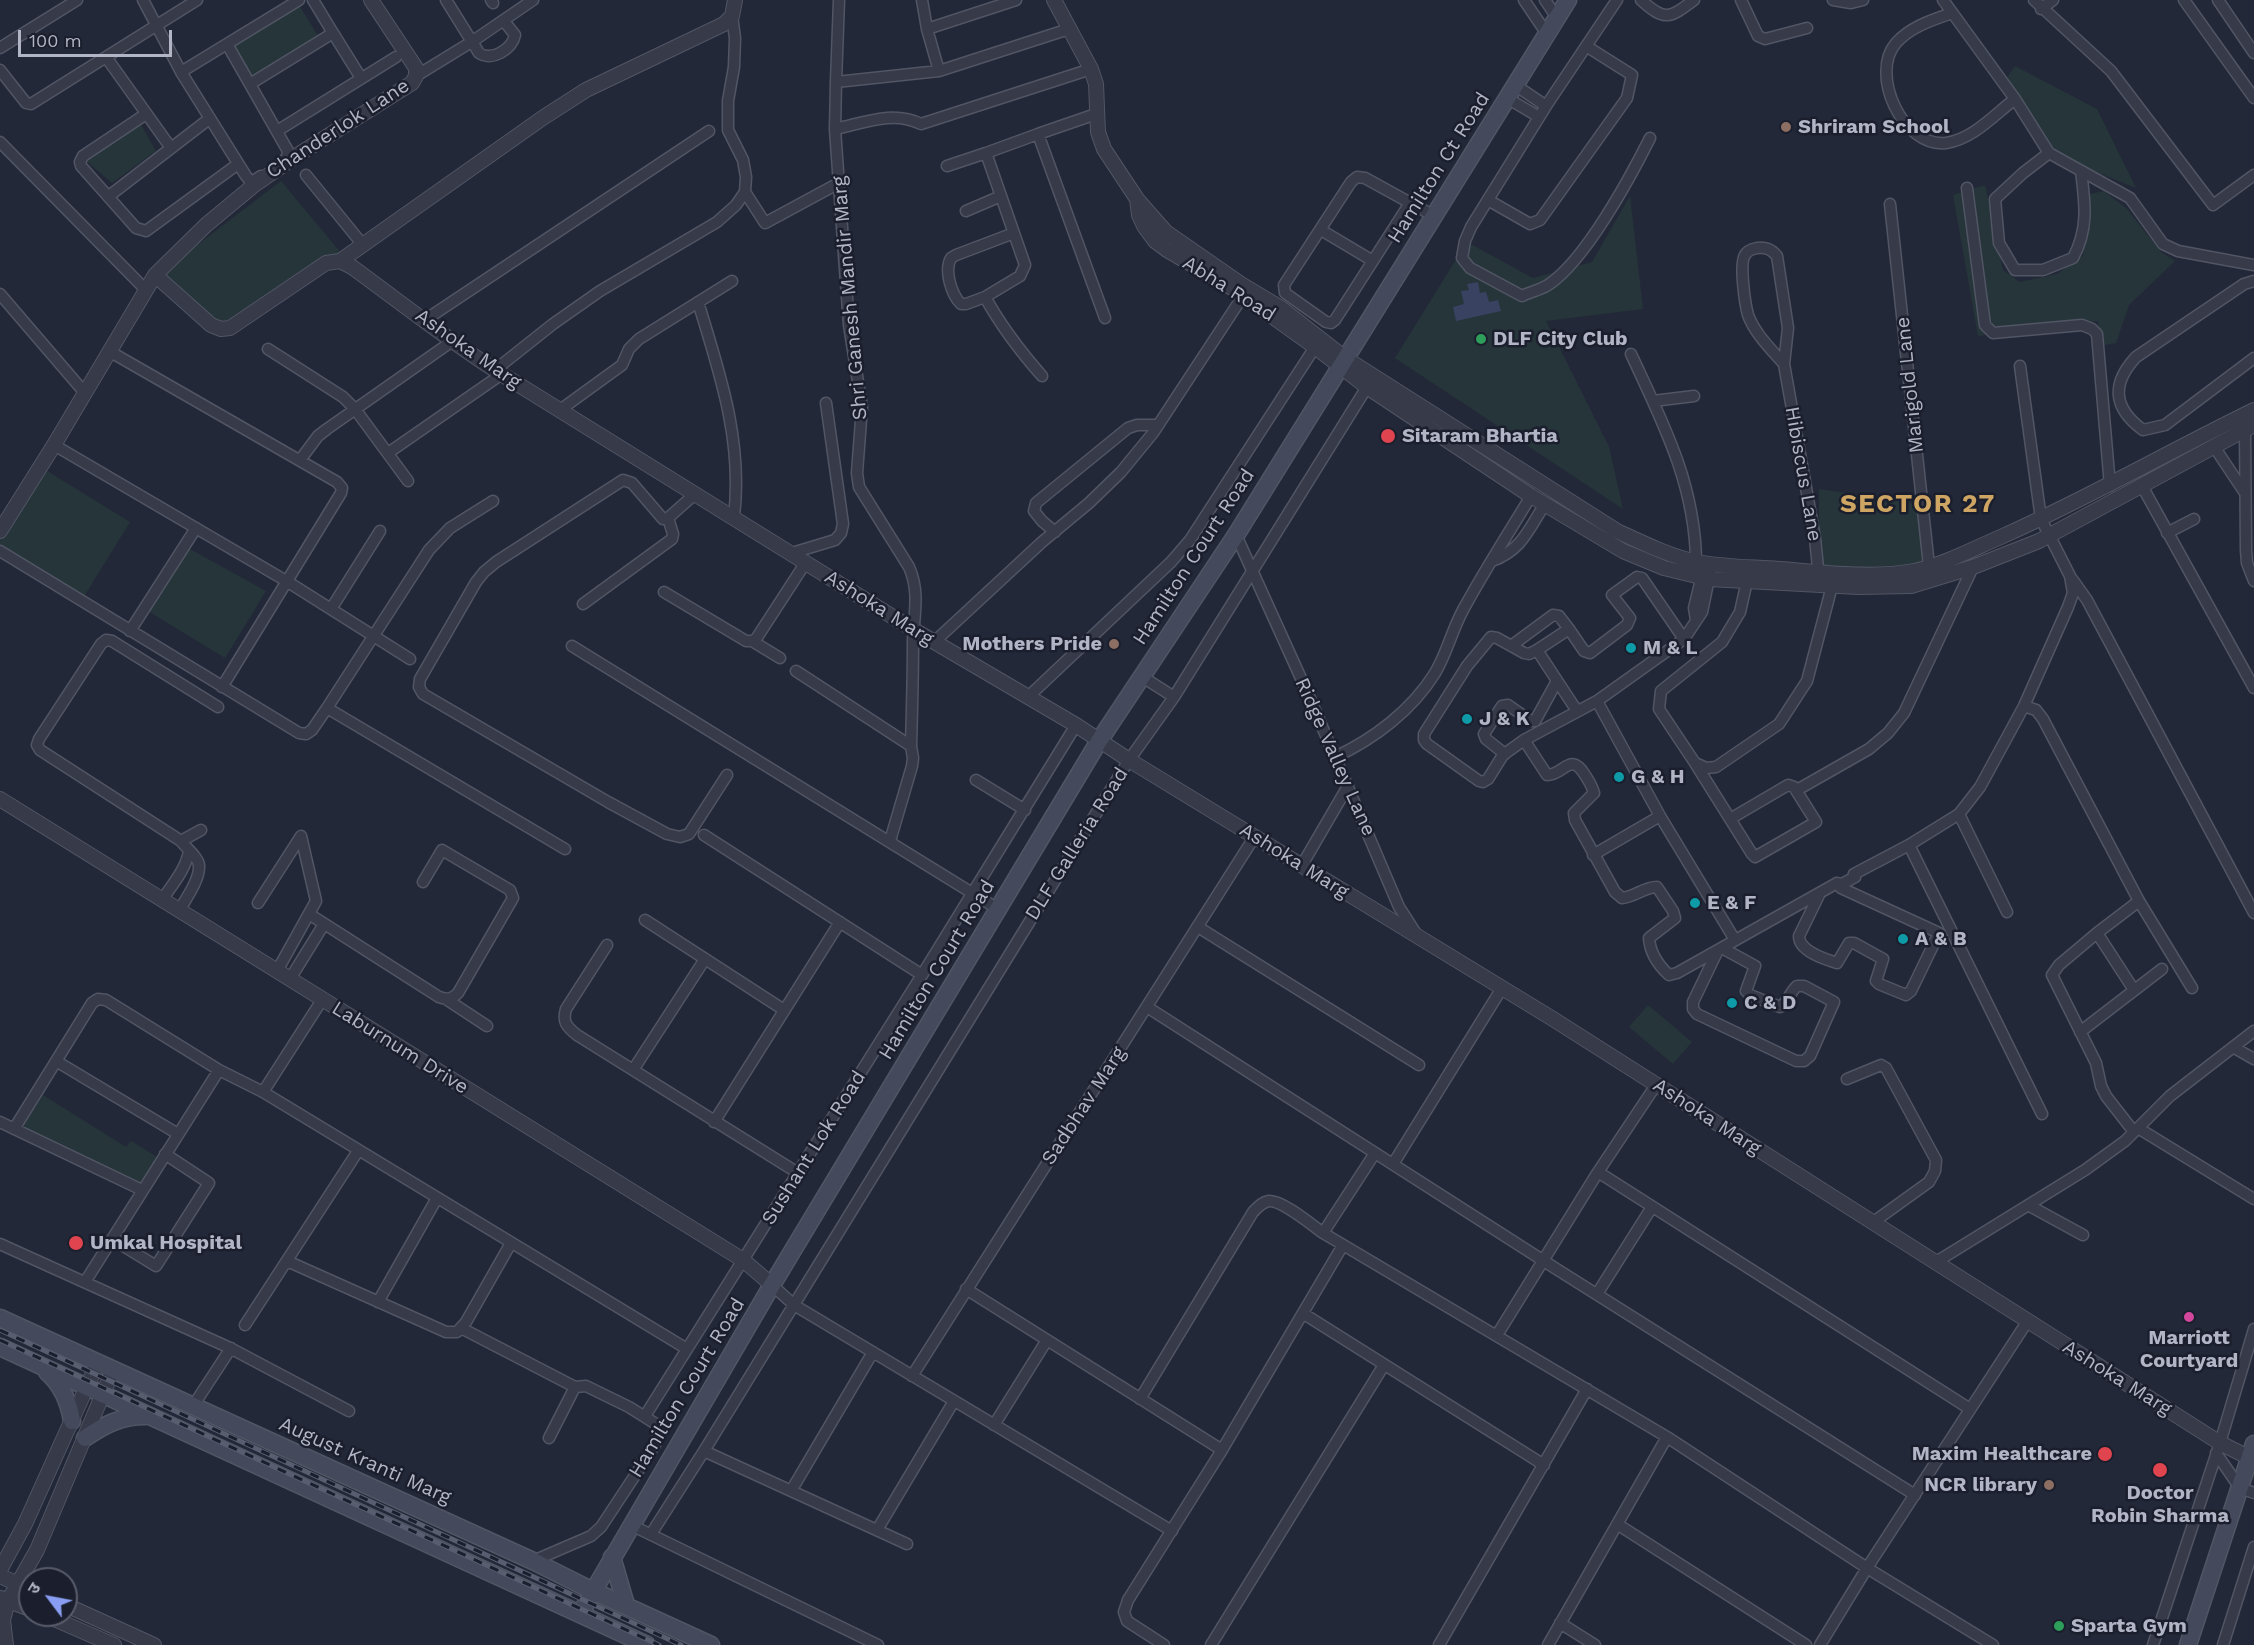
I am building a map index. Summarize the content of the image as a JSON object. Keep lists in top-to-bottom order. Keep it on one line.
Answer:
{"streets":{"main road":["Hamilton Ct Road","Hamilton Court Road","August Kranti Marg"],"street":["Chanderlok Lane","Abha Road","Shri Ganesh Mandir Marg","Ashoka Marg","Marigold Lane","Hibiscus Lane","Ridge Valley Lane","DLF Galleria Road","Laburnum Drive","Sadbhav Marg","Sushant Lok Road"]},"crossings":[["Hamilton Ct Road","Abha Road"],["Hamilton Ct Road","Hamilton Court Road"],["Abha Road","Hamilton Court Road"],["Shri Ganesh Mandir Marg","Ashoka Marg"],["Ashoka Marg","Hamilton Court Road"],["Ashoka Marg","Ridge Valley Lane"],["Ashoka Marg","DLF Galleria Road"],["Ashoka Marg","Sadbhav Marg"],["Ashoka Marg","Sushant Lok Road"],["Hamilton Court Road","Ridge Valley Lane"],["Hamilton Court Road","Laburnum Drive"],["Hamilton Court Road","August Kranti Marg"],["Ridge Valley Lane","DLF Galleria Road"],["DLF Galleria Road","Laburnum Drive"],["Laburnum Drive","Sadbhav Marg"],["Laburnum Drive","Sushant Lok Road"]],"districts":["SECTOR 27"],"places":["Shriram School","DLF City Club","Sitaram Bhartia","Mothers Pride","M & L","J & K","G & H","E & F","A & B","C & D","Umkal Hospital","Marriott Courtyard","Maxim Healthcare","Doctor Robin Sharma","NCR library","Sparta Gym"],"scale_bar":"100 m","north":"top left"}
